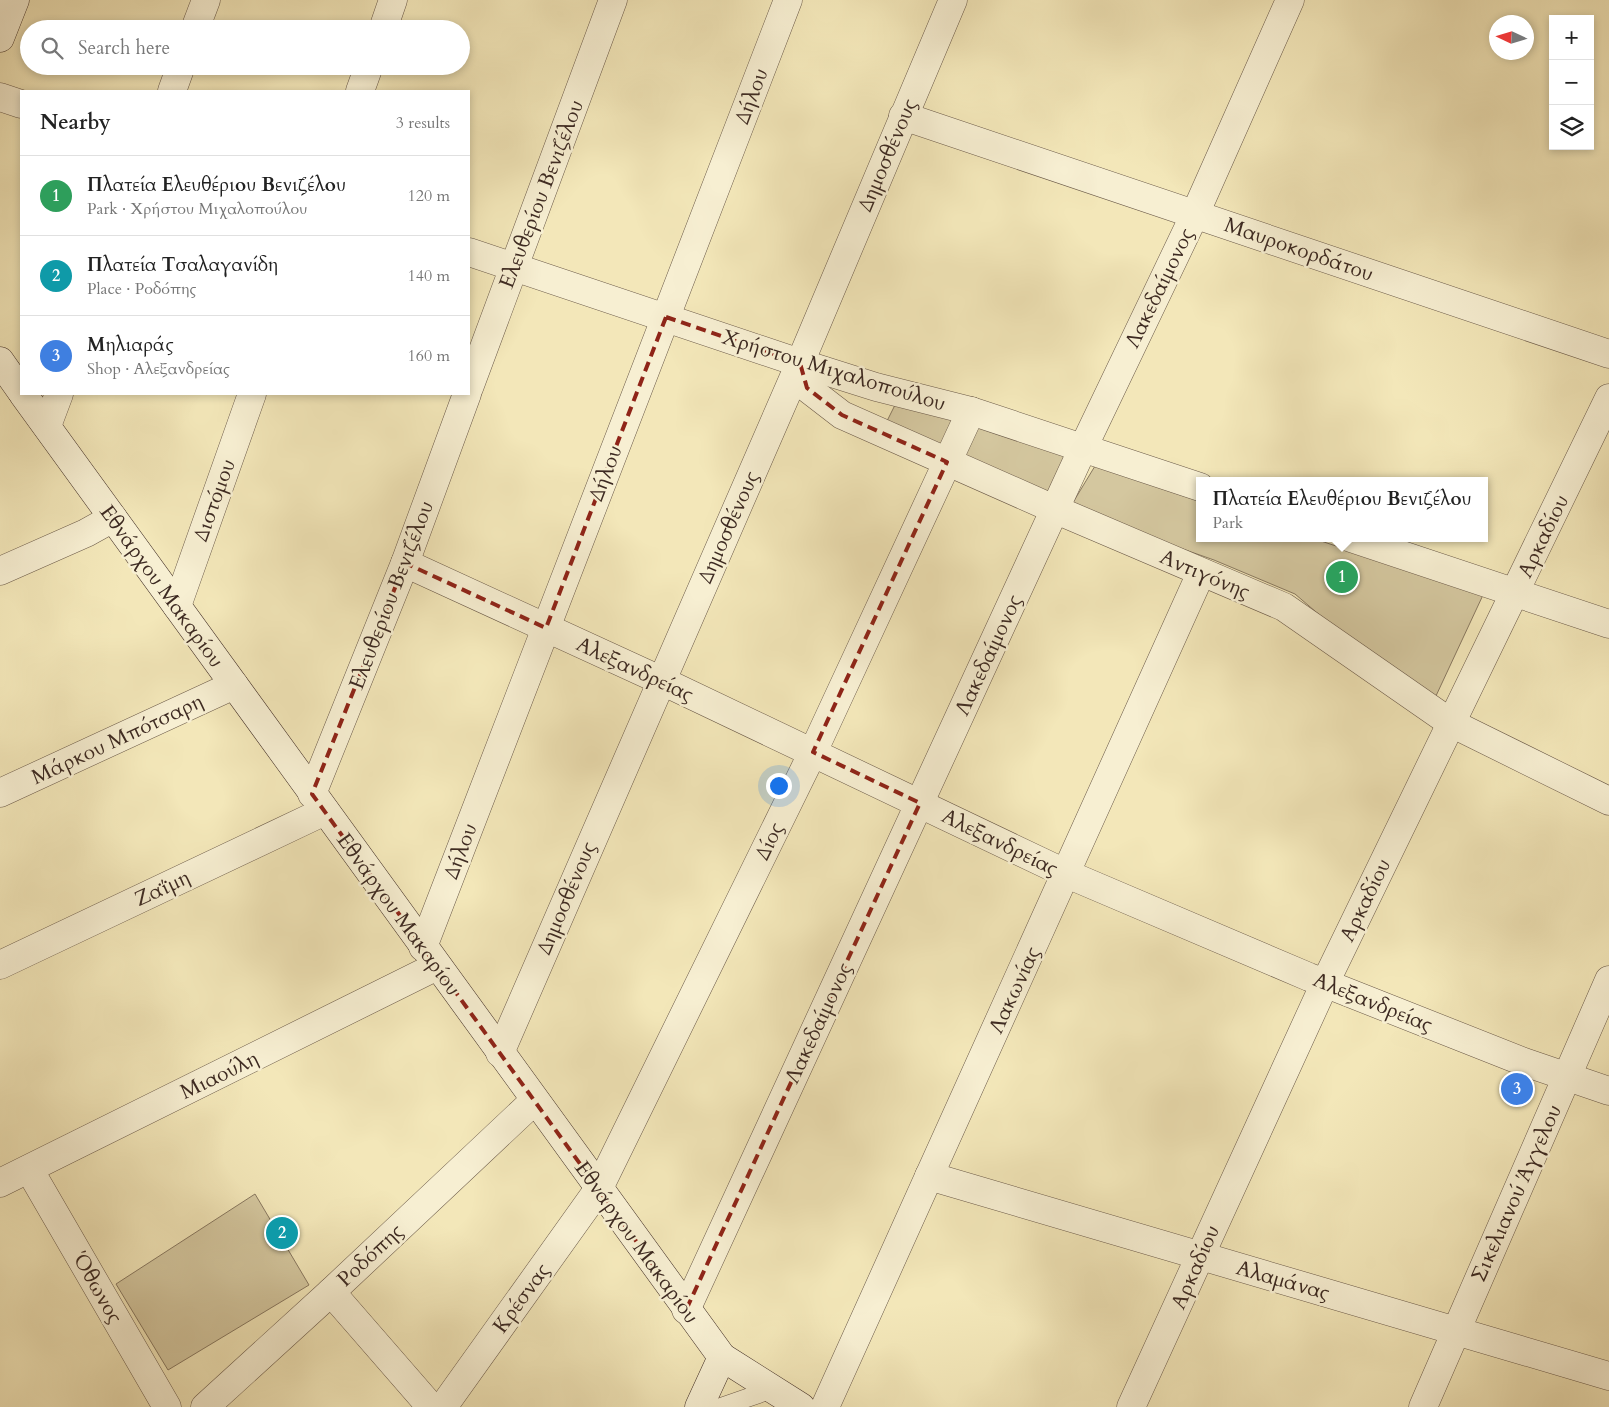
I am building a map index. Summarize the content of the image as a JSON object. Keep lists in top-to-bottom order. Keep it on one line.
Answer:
{"streets":{"street":["Δήλου","Δημοσθένους","Ελευθερίου Βενιζέλου","Μαυροκορδάτου","Λακεδαίμονος","Χρήστου Μιχαλοπούλου","Διστόμου","Αρκαδίου","Αντιγόνης","Εθνάρχου Μακαρίου","Αλεξανδρείας","Μάρκου Μπότσαρη","Δίος","Ζαΐμη","Λακωνίας","Μιαούλη","Σικελιανού Άγγελου","Ροδόπης","Αλαμάνας","Όθωνος","Κρέσνας"]},"crossings":[["Δήλου","Χρήστου Μιχαλοπούλου"],["Δήλου","Εθνάρχου Μακαρίου"],["Δήλου","Αλεξανδρείας"],["Δήλου","Μιαούλη"],["Δημοσθένους","Μαυροκορδάτου"],["Δημοσθένους","Χρήστου Μιχαλοπούλου"],["Δημοσθένους","Αντιγόνης"],["Δημοσθένους","Εθνάρχου Μακαρίου"],["Δημοσθένους","Αλεξανδρείας"],["Ελευθερίου Βενιζέλου","Χρήστου Μιχαλοπούλου"],["Ελευθερίου Βενιζέλου","Εθνάρχου Μακαρίου"],["Ελευθερίου Βενιζέλου","Αλεξανδρείας"],["Ελευθερίου Βενιζέλου","Ζαΐμη"],["Μαυροκορδάτου","Λακεδαίμονος"],["Λακεδαίμονος","Χρήστου Μιχαλοπούλου"],["Λακεδαίμονος","Αντιγόνης"],["Λακεδαίμονος","Εθνάρχου Μακαρίου"],["Λακεδαίμονος","Αλεξανδρείας"],["Χρήστου Μιχαλοπούλου","Αντιγόνης"],["Χρήστου Μιχαλοπούλου","Δίος"],["Διστόμου","Εθνάρχου Μακαρίου"],["Αρκαδίου","Αντιγόνης"],["Αρκαδίου","Αλεξανδρείας"],["Αρκαδίου","Αλαμάνας"],["Αντιγόνης","Δίος"],["Αντιγόνης","Λακωνίας"],["Εθνάρχου Μακαρίου","Μάρκου Μπότσαρη"],["Εθνάρχου Μακαρίου","Δίος"],["Εθνάρχου Μακαρίου","Ζαΐμη"],["Εθνάρχου Μακαρίου","Μιαούλη"],["Εθνάρχου Μακαρίου","Ροδόπης"],["Εθνάρχου Μακαρίου","Κρέσνας"],["Αλεξανδρείας","Δίος"],["Αλεξανδρείας","Λακωνίας"],["Αλεξανδρείας","Σικελιανού Άγγελου"],["Δίος","Κρέσνας"],["Λακωνίας","Αλαμάνας"],["Μιαούλη","Όθωνος"],["Σικελιανού Άγγελου","Αλαμάνας"]],"north":"left","page":{"map_buttons":["+","−"],"search":"Search here","heading":["Nearby","3 results"],"list":[{"mark":"1","name":"Πλατεία Ελευθέριου Βενιζέλου","note":"Park · Χρήστου Μιχαλοπούλου","value":"120 m"},{"mark":"2","name":"Πλατεία Τσαλαγανίδη","note":"Place · Ροδόπης","value":"140 m"},{"mark":"3","name":"Μηλιαράς","note":"Shop · Αλεξανδρείας","value":"160 m"}],"popup":["Πλατεία Ελευθέριου Βενιζέλου","Park"],"pins":["1","3","2"]}}
